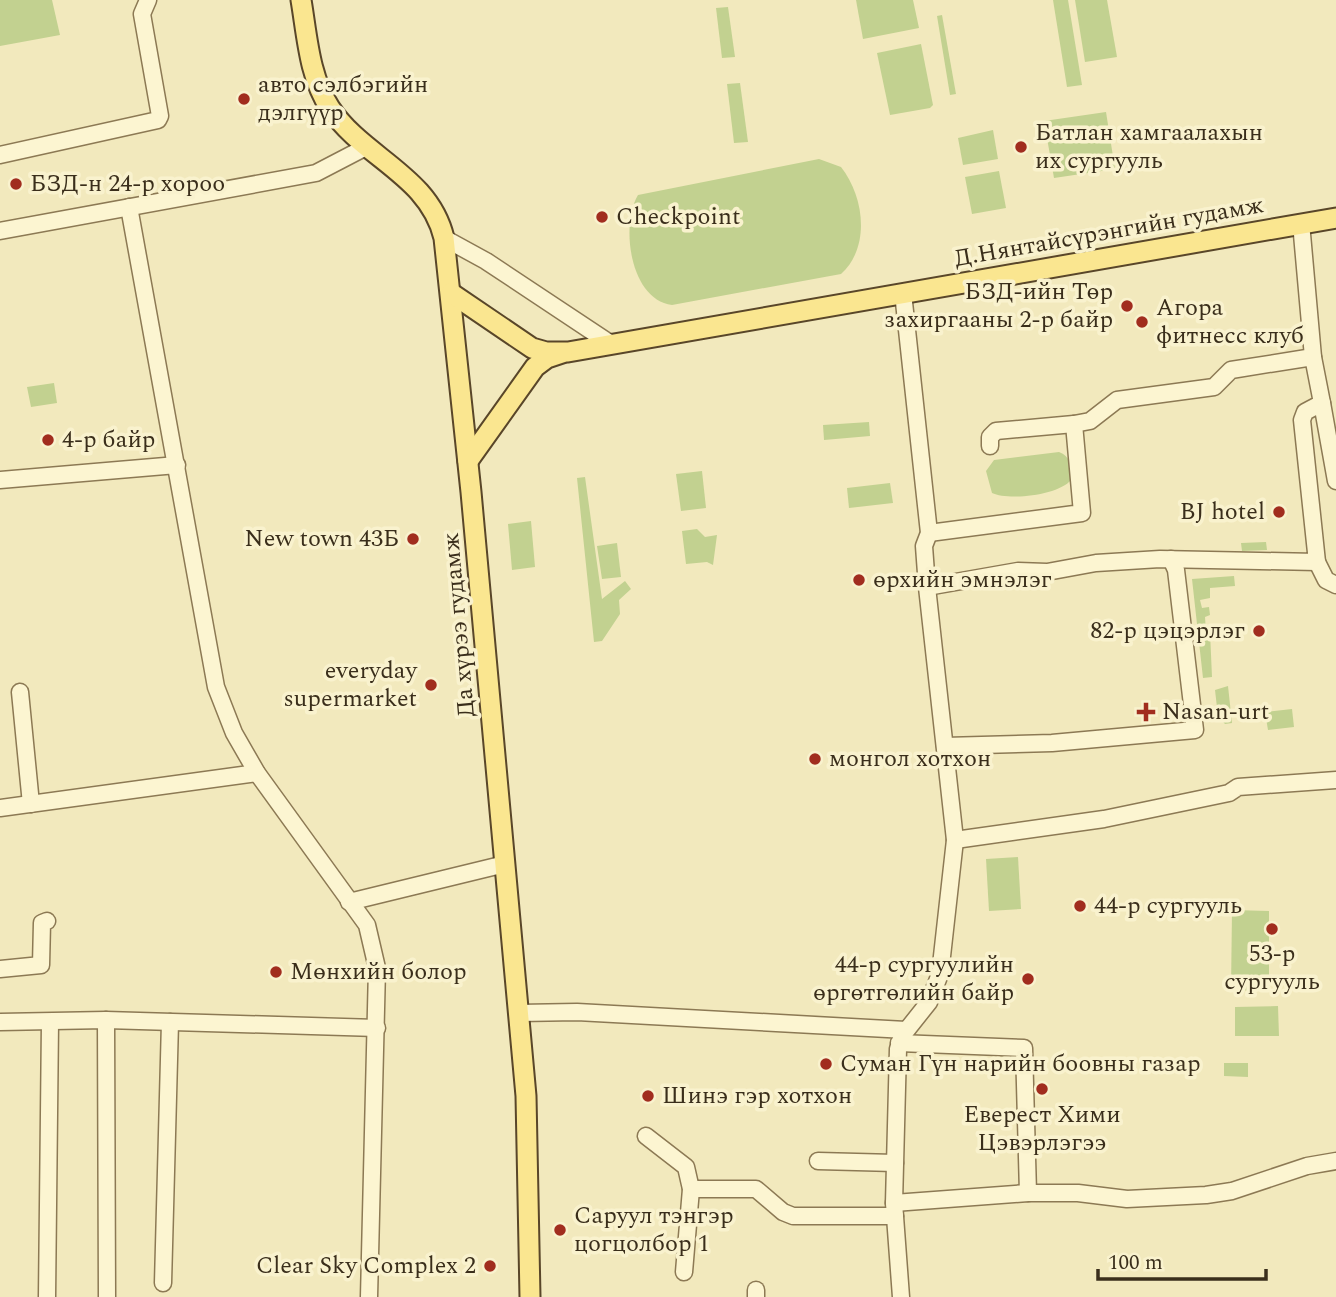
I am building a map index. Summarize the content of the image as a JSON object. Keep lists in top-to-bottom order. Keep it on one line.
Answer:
{"streets":{"main road":["Д.Нянтайсүрэнгийн гудамж","Да хүрээ гудамж"]},"crossings":[["Д.Нянтайсүрэнгийн гудамж","Да хүрээ гудамж"]],"places":{"other":["авто сэлбэгийн дэлгүүр","Батлан хамгаалахын их сургууль","БЗД-н 24-р хороо","Checkpoint","БЗД-ийн Төр захиргааны 2-р байр","Агора фитнесс клуб","4-р байр","BJ hotel","New town 43Б","өрхийн эмнэлэг","82-р цэцэрлэг","everyday supermarket","монгол хотхон","44-р сургууль","53-р сургууль","Мөнхийн болор","44-р сургуулийн өргөтгөлийн байр","Суман Гүн нарийн боовны газар","Еверест Хими Цэвэрлэгээ","Шинэ гэр хотхон","Саруул тэнгэр цогцолбор 1","Clear Sky Complex 2"],"health":["Nasan-urt"]},"scale_bar":"100 m"}
